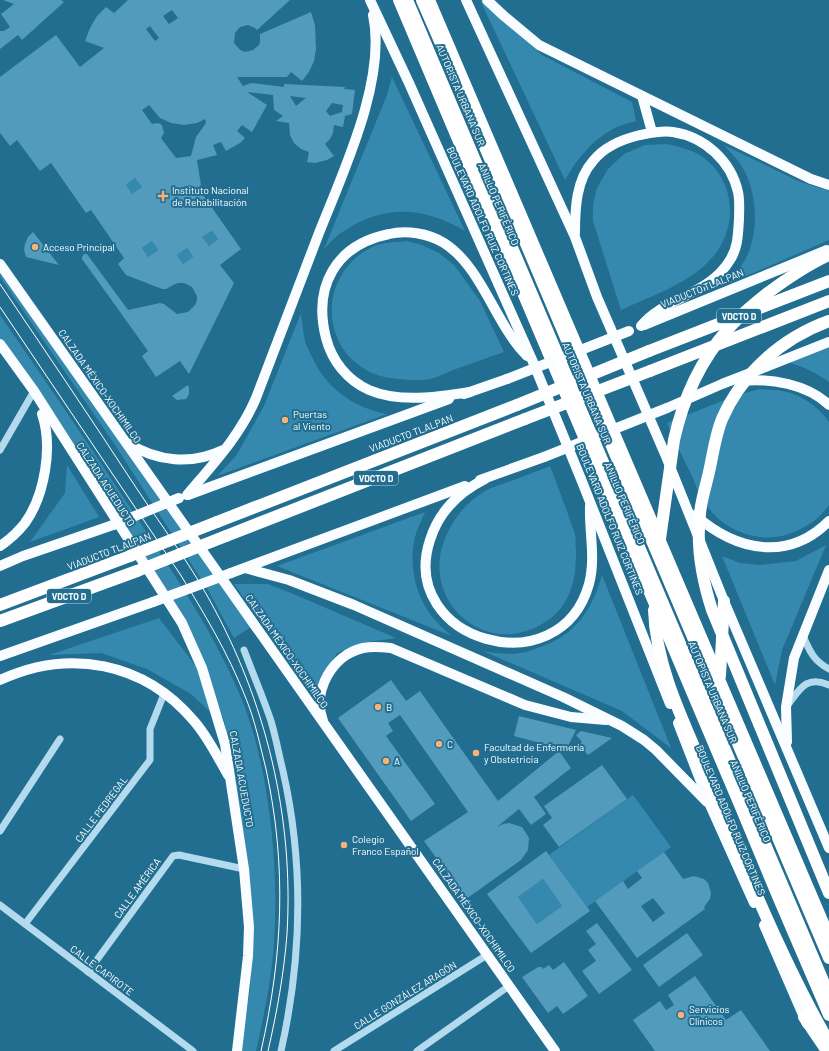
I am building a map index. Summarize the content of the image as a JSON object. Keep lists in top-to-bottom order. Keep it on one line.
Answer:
{"streets":{"highway":["AUTOPISTA URBANA SUR","ANILLO PERIFÉRICO","VIADUCTO TLALPAN","VDCTO D"],"main road":["BOULEVARD ADOLFO RUIZ CORTINES","CALZADA MÉXICO-XOCHIMILCO","CALZADA ACUEDUCTO"],"street":["CALLE PEDREGAL","CALLE AMÉRICA","CALLE CAPIROTE","CALLE GONZÁLEZ ARAGÓN"]},"crossings":[["CALZADA MÉXICO-XOCHIMILCO","CALLE GONZÁLEZ ARAGÓN"],["CALZADA ACUEDUCTO","CALLE AMÉRICA"],["CALLE PEDREGAL","CALLE CAPIROTE"],["CALLE AMÉRICA","CALLE CAPIROTE"]],"places":{"health":["Instituto Nacional de Rehabilitación"],"other":["Acceso Principal","Puertas al Viento","B","C","Facultad de Enfermería y Obstetricia","A","Colegio Franco Español","Servicios Clínicos"]}}
